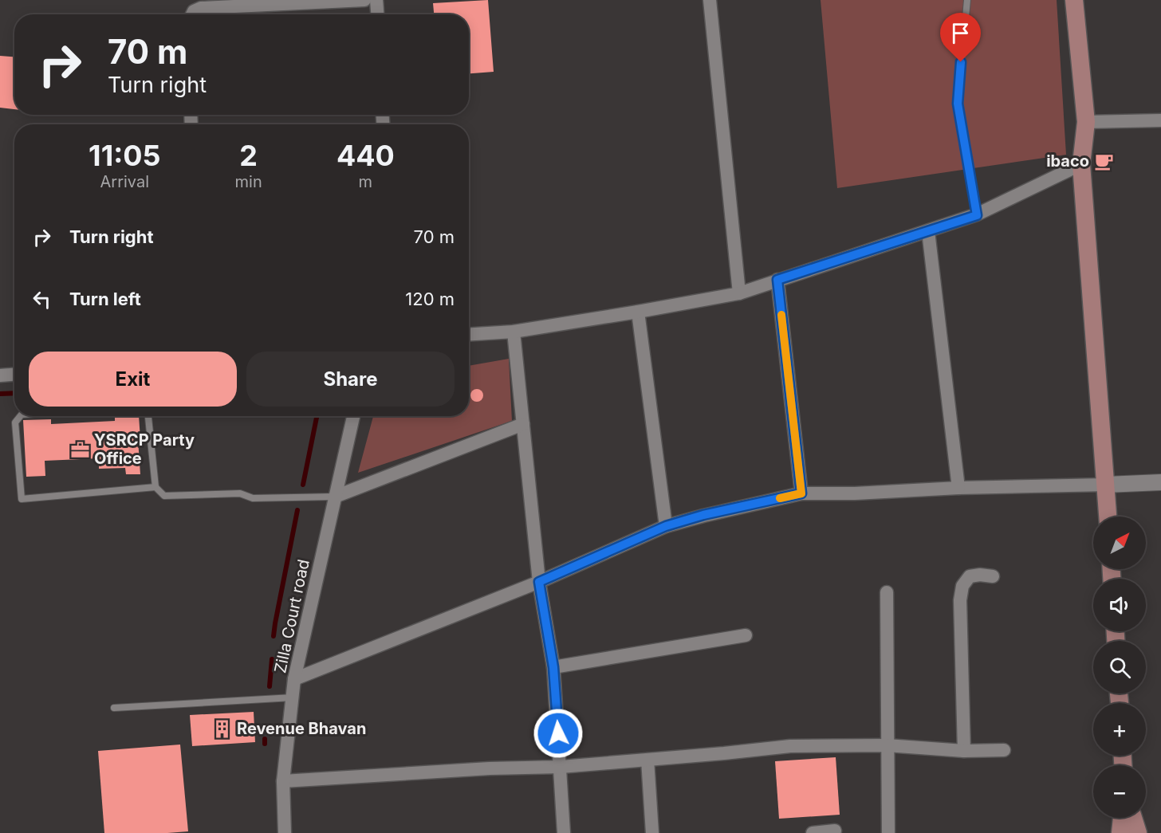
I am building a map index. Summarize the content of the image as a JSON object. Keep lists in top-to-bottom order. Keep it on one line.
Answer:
{"streets":{"street":["Zilla Court road"]},"places":{"cafe":["ibaco"],"office":["YSRCP Party Office"],"building":["Revenue Bhavan"]},"north":"top right","page":{"turn":["70 m","Turn right"],"eta":["11:05","Arrival","2","min","440","m"],"list":[{"name":"Turn right","value":"70 m"},{"name":"Turn left","value":"120 m"}],"buttons":["Exit","Share"],"map_buttons":["+","−"]}}
